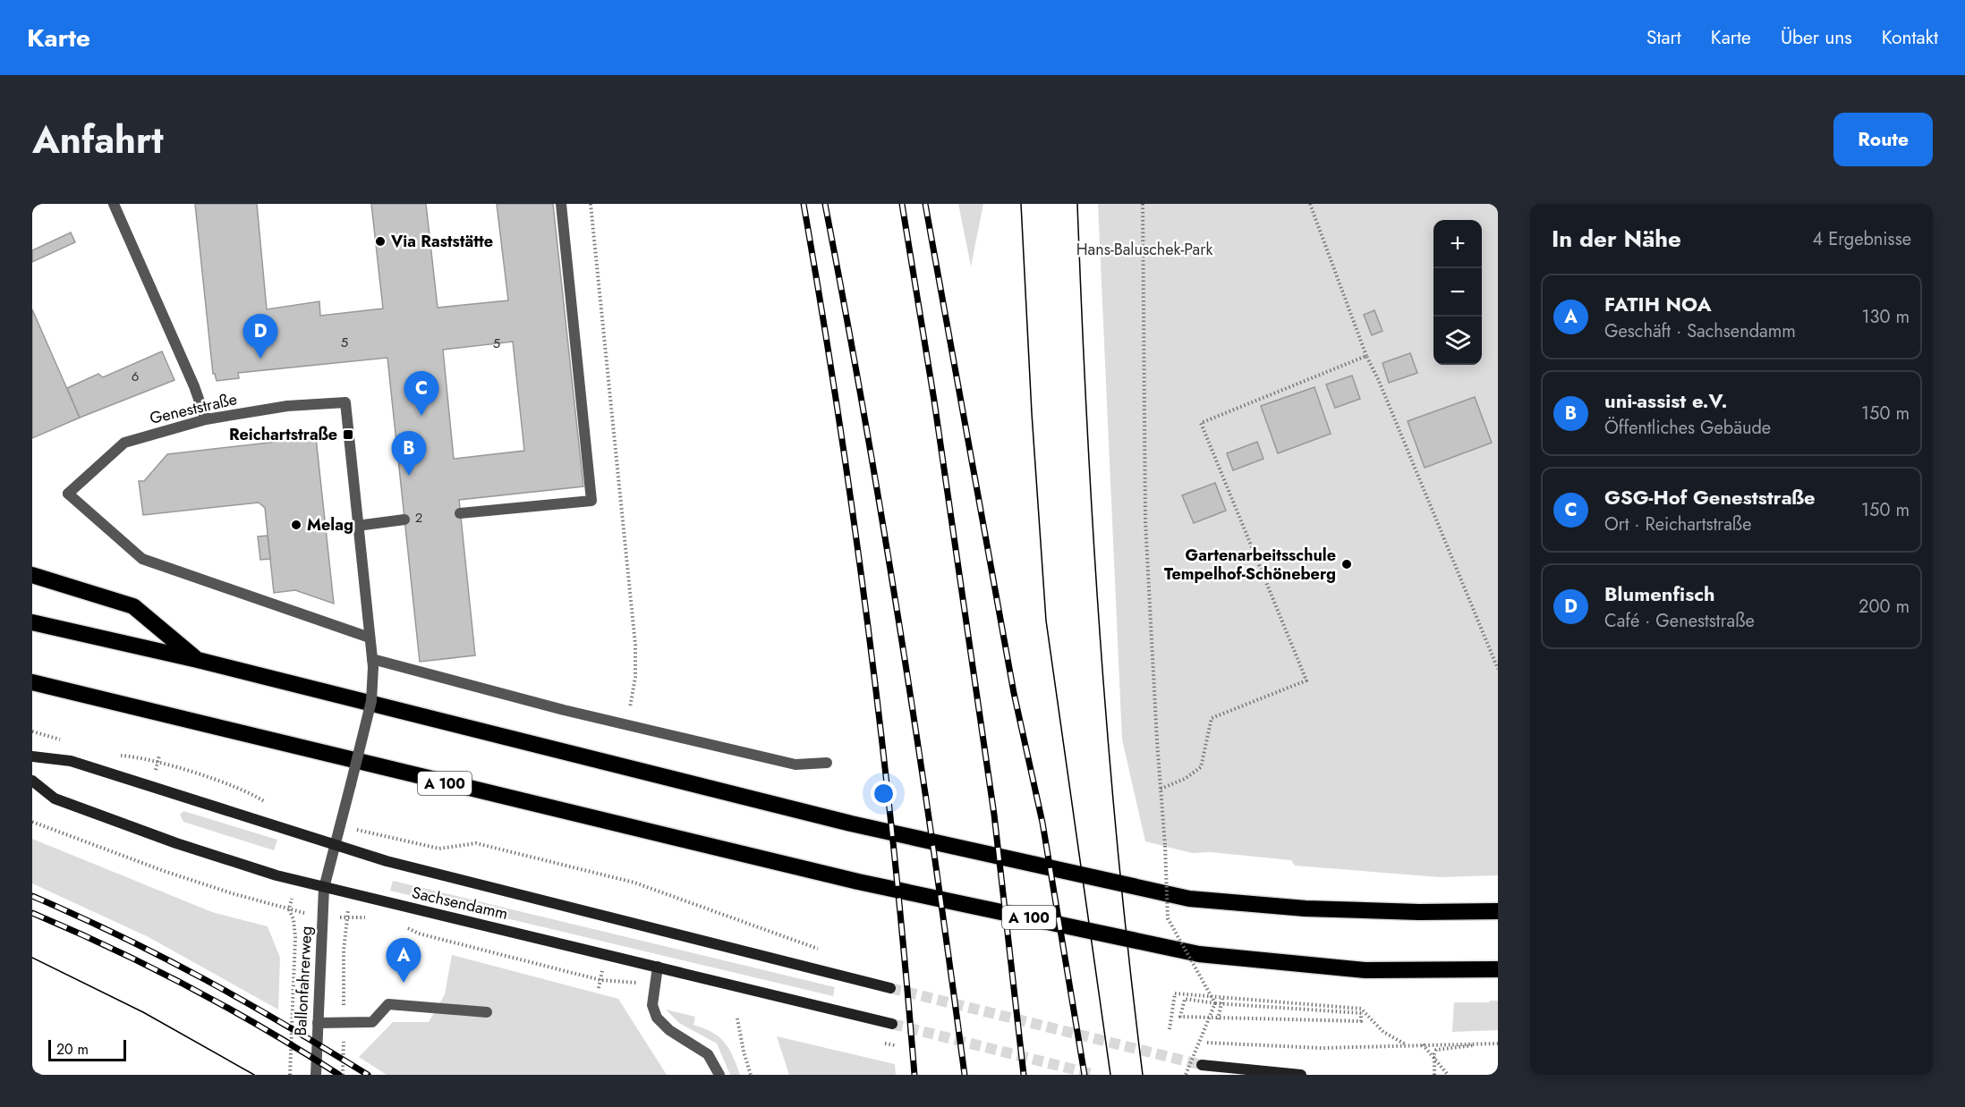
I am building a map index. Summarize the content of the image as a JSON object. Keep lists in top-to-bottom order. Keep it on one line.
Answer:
{"streets":{"highway":["A 100"],"main road":["Sachsendamm"],"street":["Geneststraße","Ballonfahrerweg"]},"crossings":[["Sachsendamm","Ballonfahrerweg"]],"parks":["Hans-Baluschek-Park"],"places":{"other":["Via Raststätte","Melag","Gartenarbeitsschule Tempelhof-Schöneberg"],"transit":["Reichartstraße"]},"house_numbers":["5","5","6","2"],"scale_bar":"20 m","page":{"header":"Karte","nav":["Start","Karte","Über uns","Kontakt"],"title":"Anfahrt","buttons":"Route","heading":["In der Nähe","4 Ergebnisse"],"map_buttons":["+","−"],"list":[{"mark":"A","name":"FATIH NOA","note":"Geschäft · Sachsendamm","value":"130 m"},{"mark":"B","name":"uni-assist e.V.","note":"Öffentliches Gebäude","value":"150 m"},{"mark":"C","name":"GSG-Hof Geneststraße","note":"Ort · Reichartstraße","value":"150 m"},{"mark":"D","name":"Blumenfisch","note":"Café · Geneststraße","value":"200 m"}],"pins":["D","C","B","A"],"scale":"20 m"}}
